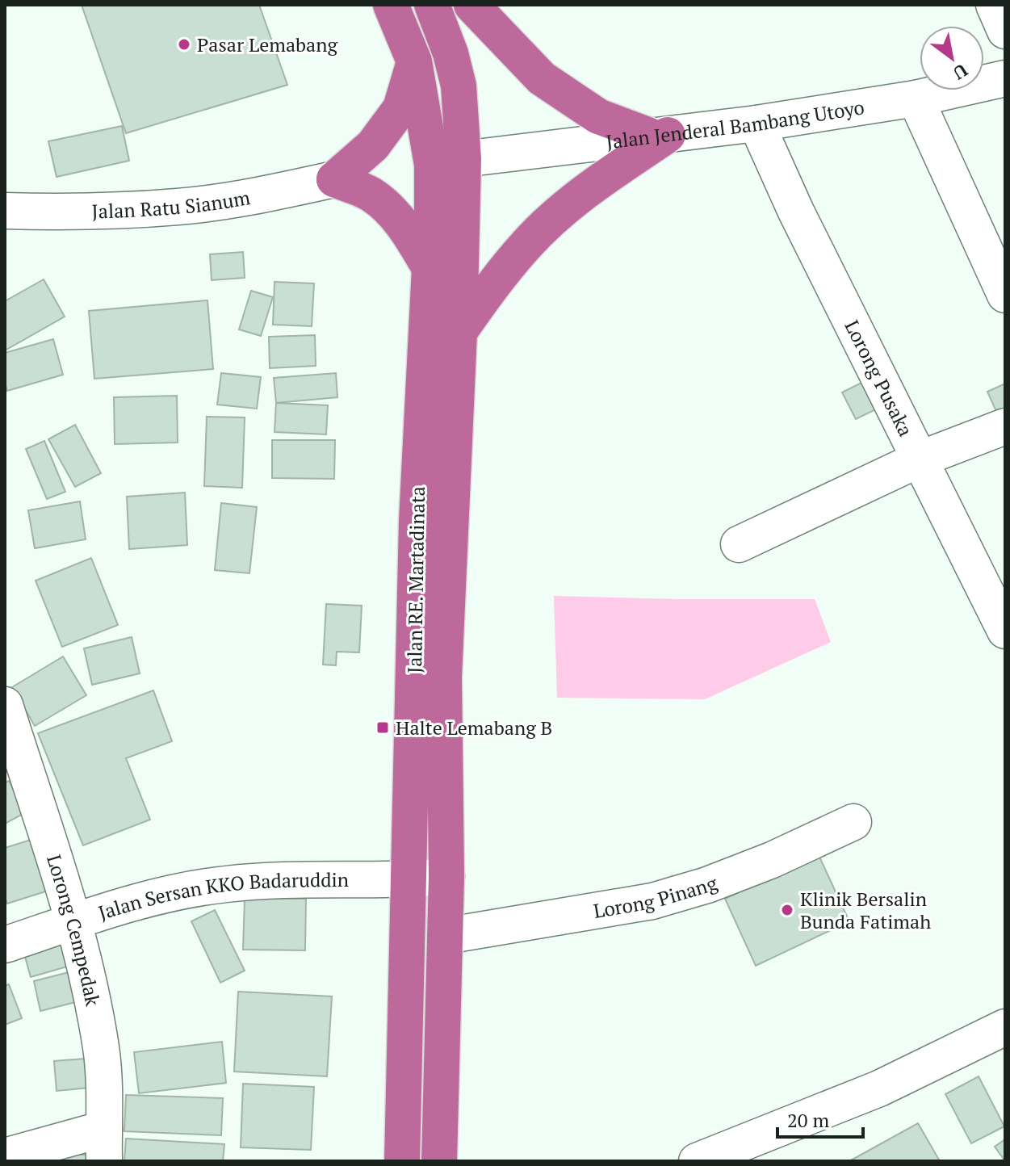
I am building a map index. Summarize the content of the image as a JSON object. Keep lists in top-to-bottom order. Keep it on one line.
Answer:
{"streets":{"highway":["Jalan RE. Martadinata"],"street":["Jalan Jenderal Bambang Utoyo","Jalan Ratu Sianum","Lorong Pusaka","Lorong Pinang","Jalan Sersan KKO Badaruddin","Lorong Cempedak"]},"crossings":[["Jalan Jenderal Bambang Utoyo","Lorong Pusaka"],["Jalan Jenderal Bambang Utoyo","Jalan RE. Martadinata"],["Jalan RE. Martadinata","Jalan Sersan KKO Badaruddin"],["Jalan Sersan KKO Badaruddin","Lorong Cempedak"]],"places":{"other":["Pasar Lemabang","Klinik Bersalin Bunda Fatimah"],"transit":["Halte Lemabang B"]},"scale_bar":"20 m","north":"bottom right"}
